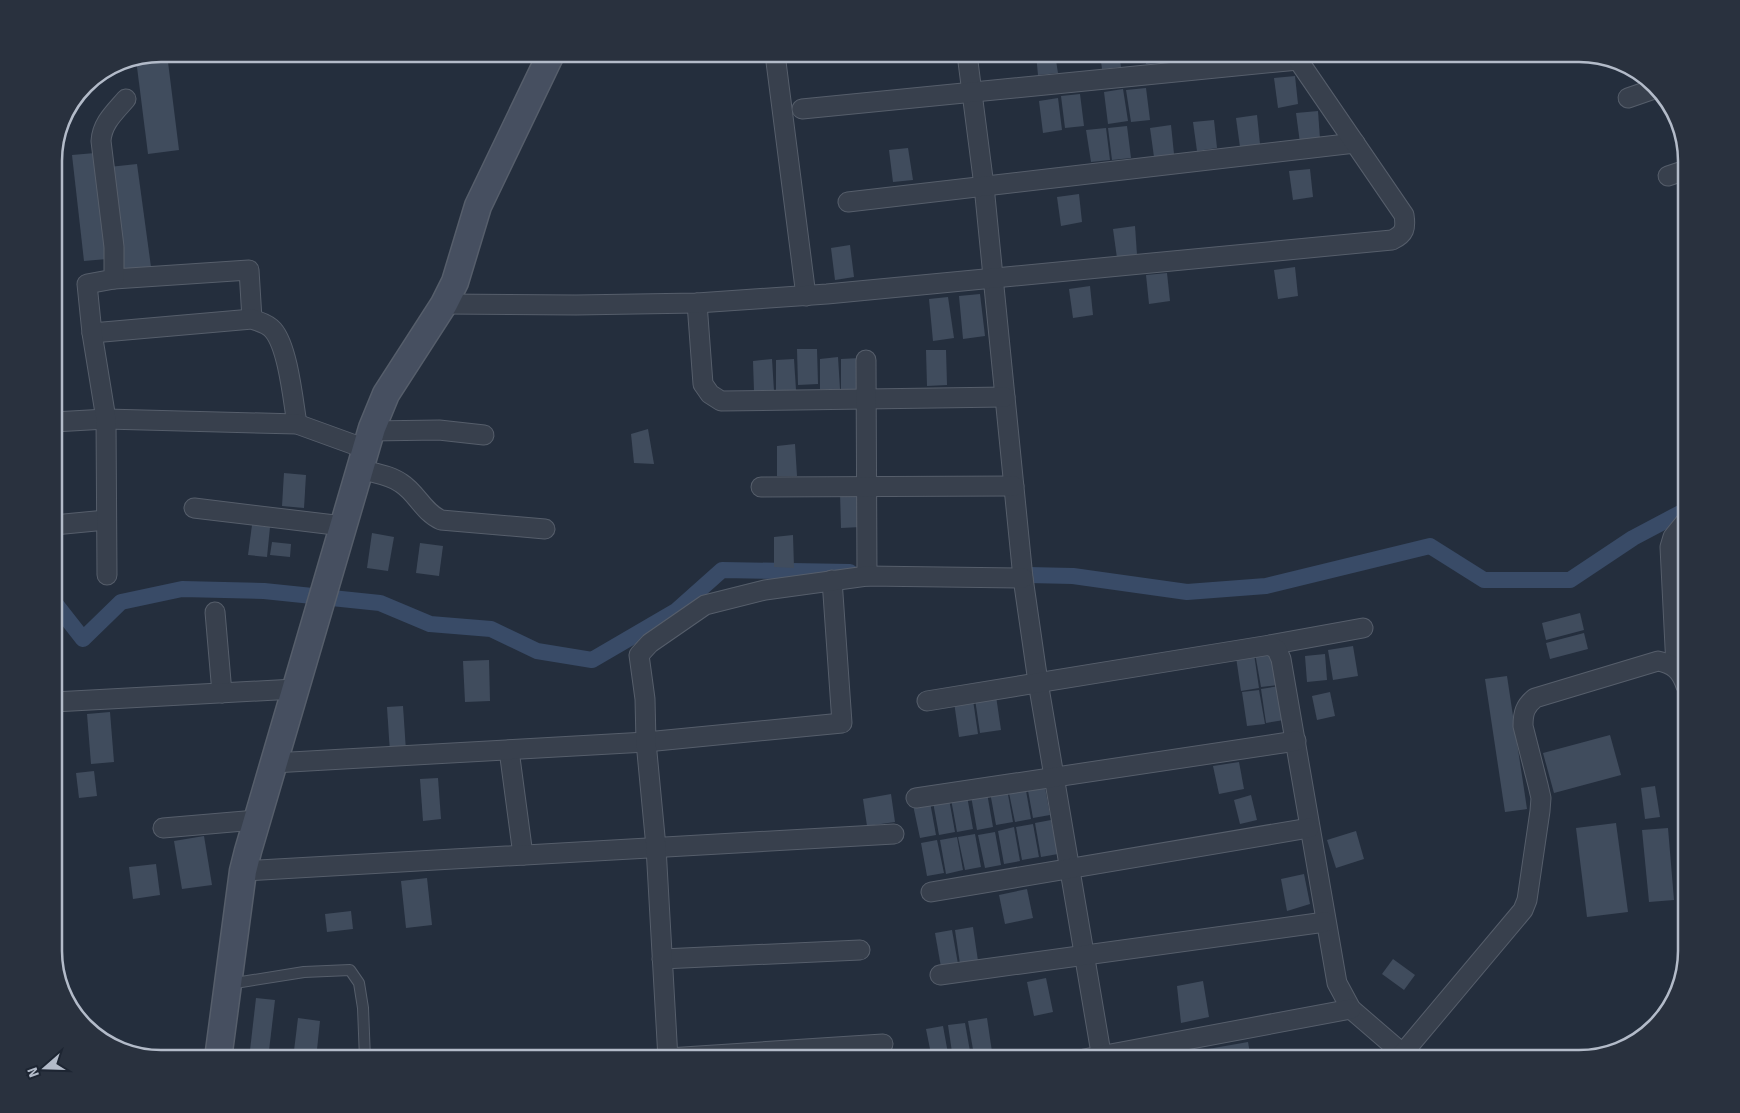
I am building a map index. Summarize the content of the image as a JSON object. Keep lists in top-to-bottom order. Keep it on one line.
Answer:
{"north":"left"}
